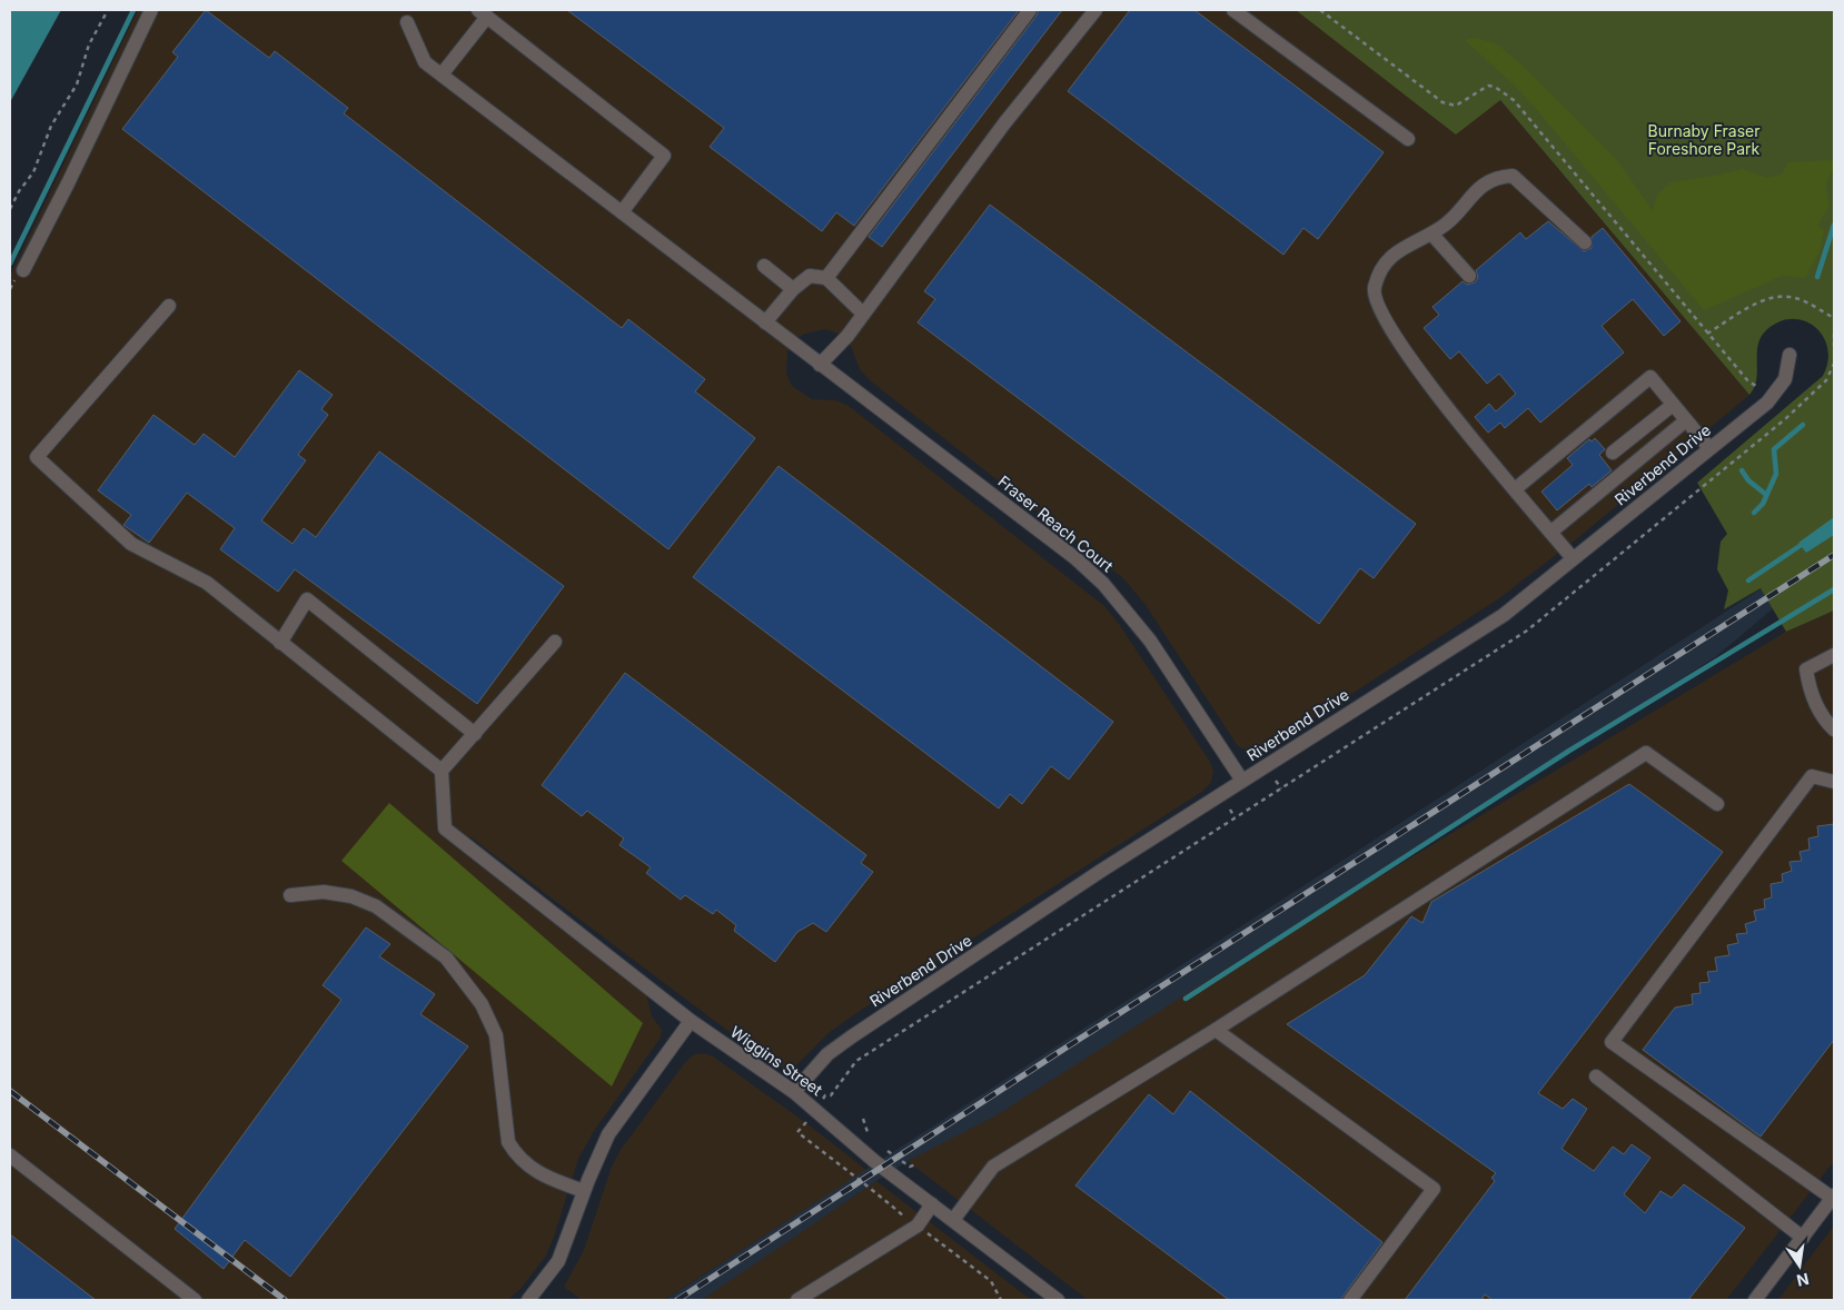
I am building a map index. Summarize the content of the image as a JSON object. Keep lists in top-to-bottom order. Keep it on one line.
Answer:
{"streets":{"street":["Riverbend Drive","Fraser Reach Court","Wiggins Street"]},"crossings":[["Riverbend Drive","Fraser Reach Court"],["Riverbend Drive","Wiggins Street"]],"parks":["Burnaby Fraser Foreshore Park"],"north":"bottom"}
